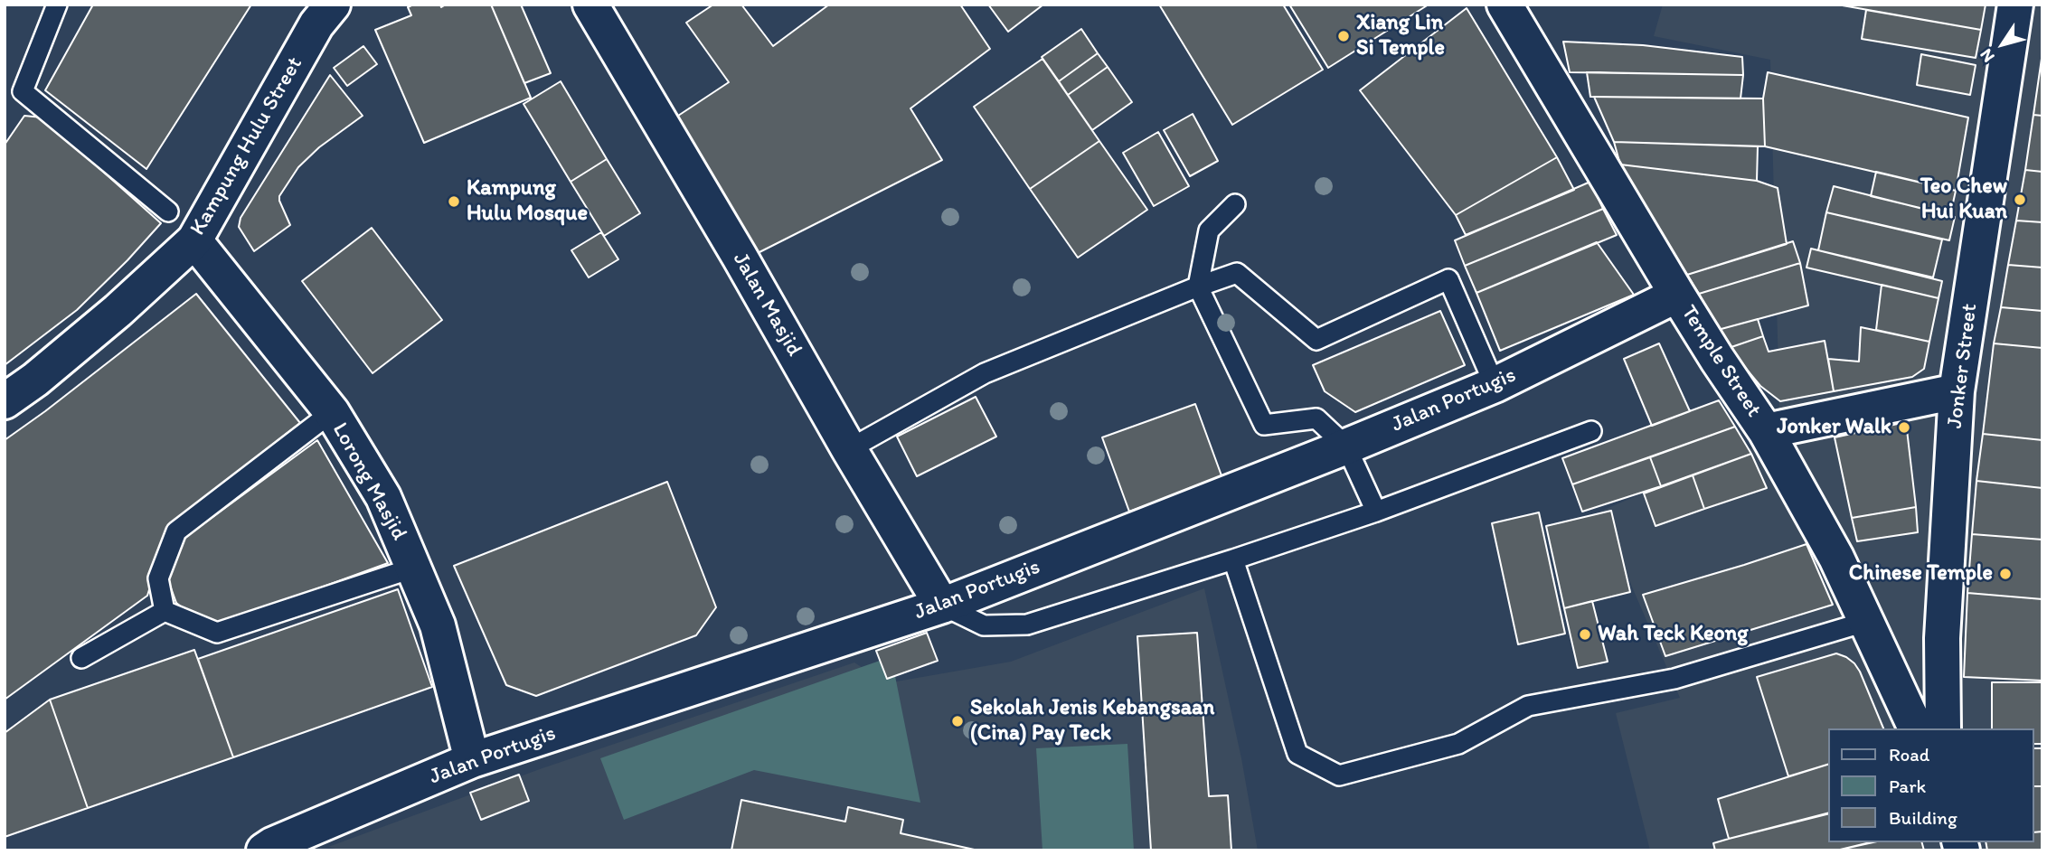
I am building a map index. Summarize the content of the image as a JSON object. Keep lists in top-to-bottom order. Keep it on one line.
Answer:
{"streets":{"street":["Kampung Hulu Street","Jalan Masjid","Temple Street","Jonker Street","Jalan Portugis","Lorong Masjid"]},"crossings":[["Kampung Hulu Street","Lorong Masjid"],["Jalan Masjid","Jalan Portugis"],["Temple Street","Jalan Portugis"],["Jalan Portugis","Lorong Masjid"]],"places":["Xiang Lin Si Temple","Teo Chew Hui Kuan","Kampung Hulu Mosque","Jonker Walk","Chinese Temple","Wah Teck Keong","Sekolah Jenis Kebangsaan (Cina) Pay Teck"],"legend":["Road","Park","Building"],"north":"bottom left"}
